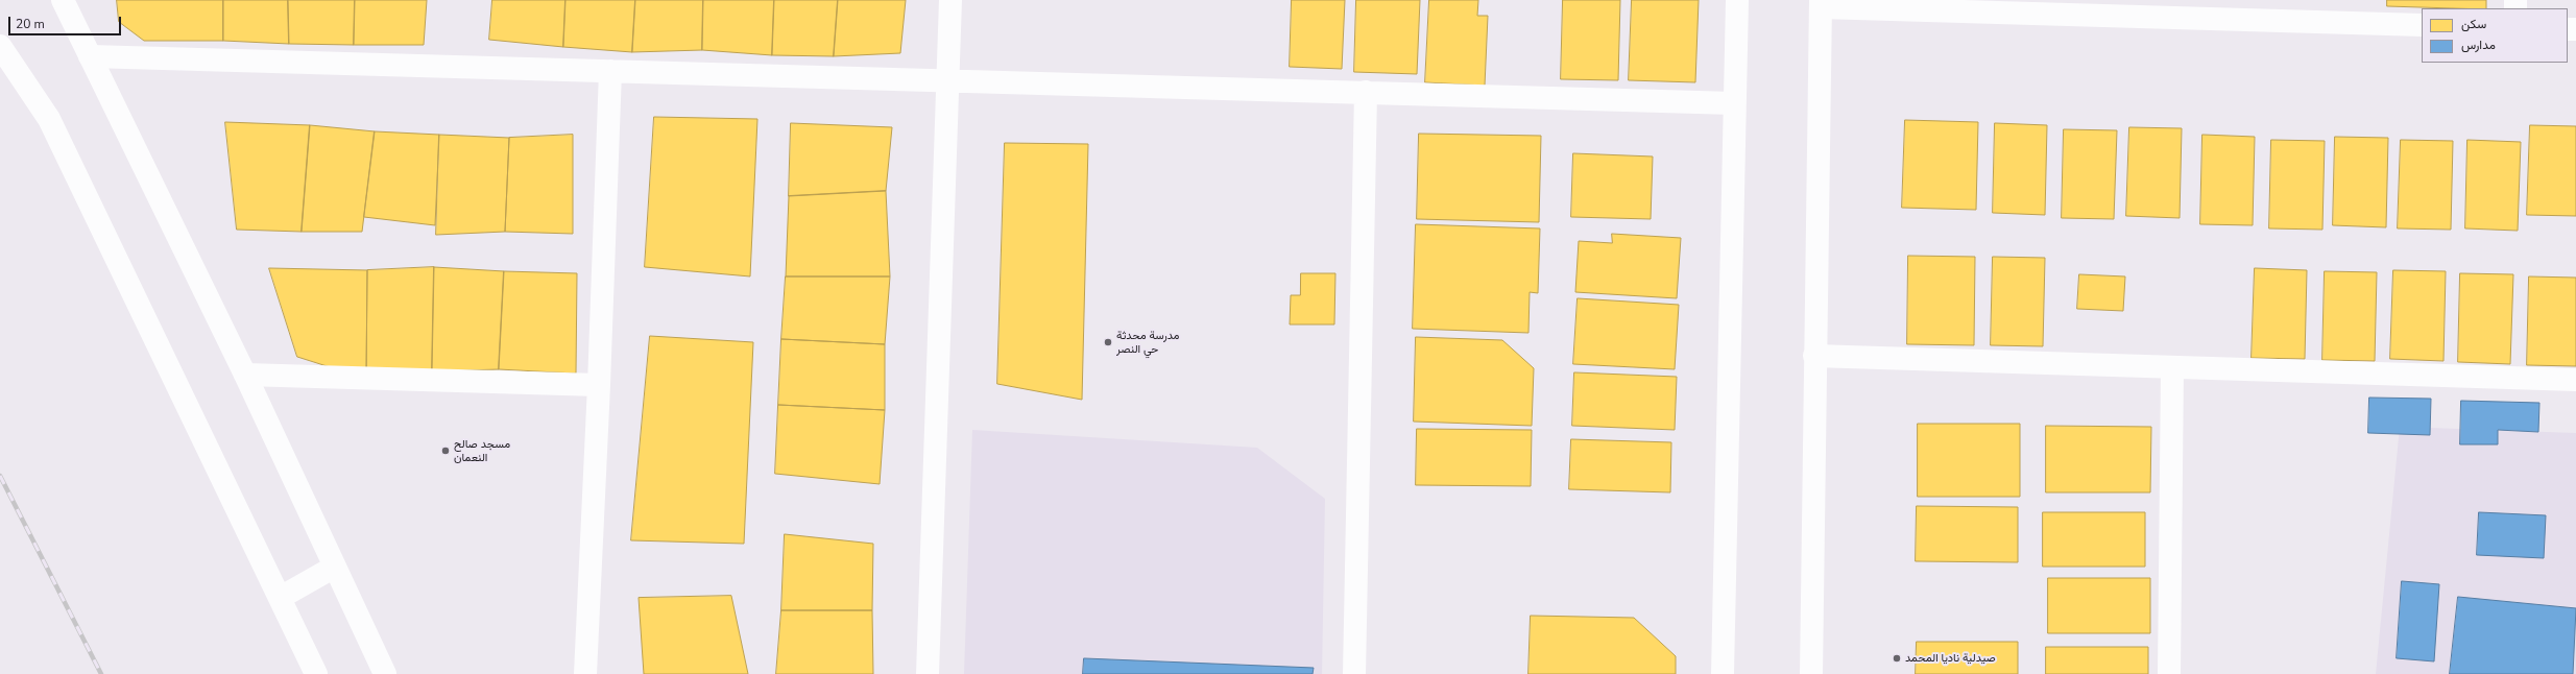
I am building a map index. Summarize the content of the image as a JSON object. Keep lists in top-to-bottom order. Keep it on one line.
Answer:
{"places":["مدرسة محدثة حي النصر","مسجد صالح النعمان","صيدلية ناديا المحمد"],"legend":["سكن","مدارس"],"scale_bar":"20 m"}
